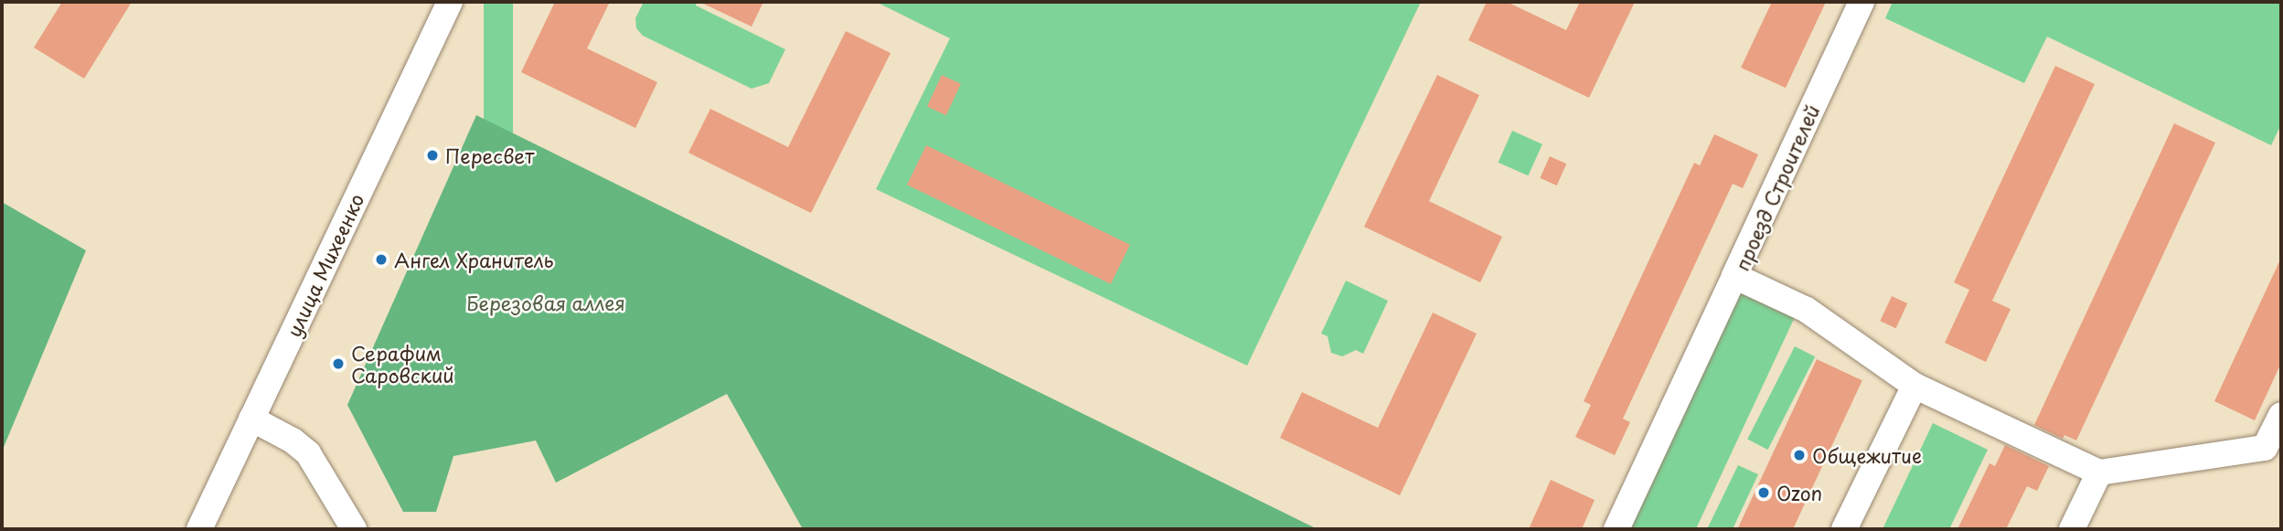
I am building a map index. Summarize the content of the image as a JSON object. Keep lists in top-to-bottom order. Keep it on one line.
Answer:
{"streets":{"street":["проезд Строителей","улица Михеенко"]},"parks":["Березовая аллея"],"places":["Пересвет","Ангел Хранитель","Серафим Саровский","Общежитие","Ozon"]}
